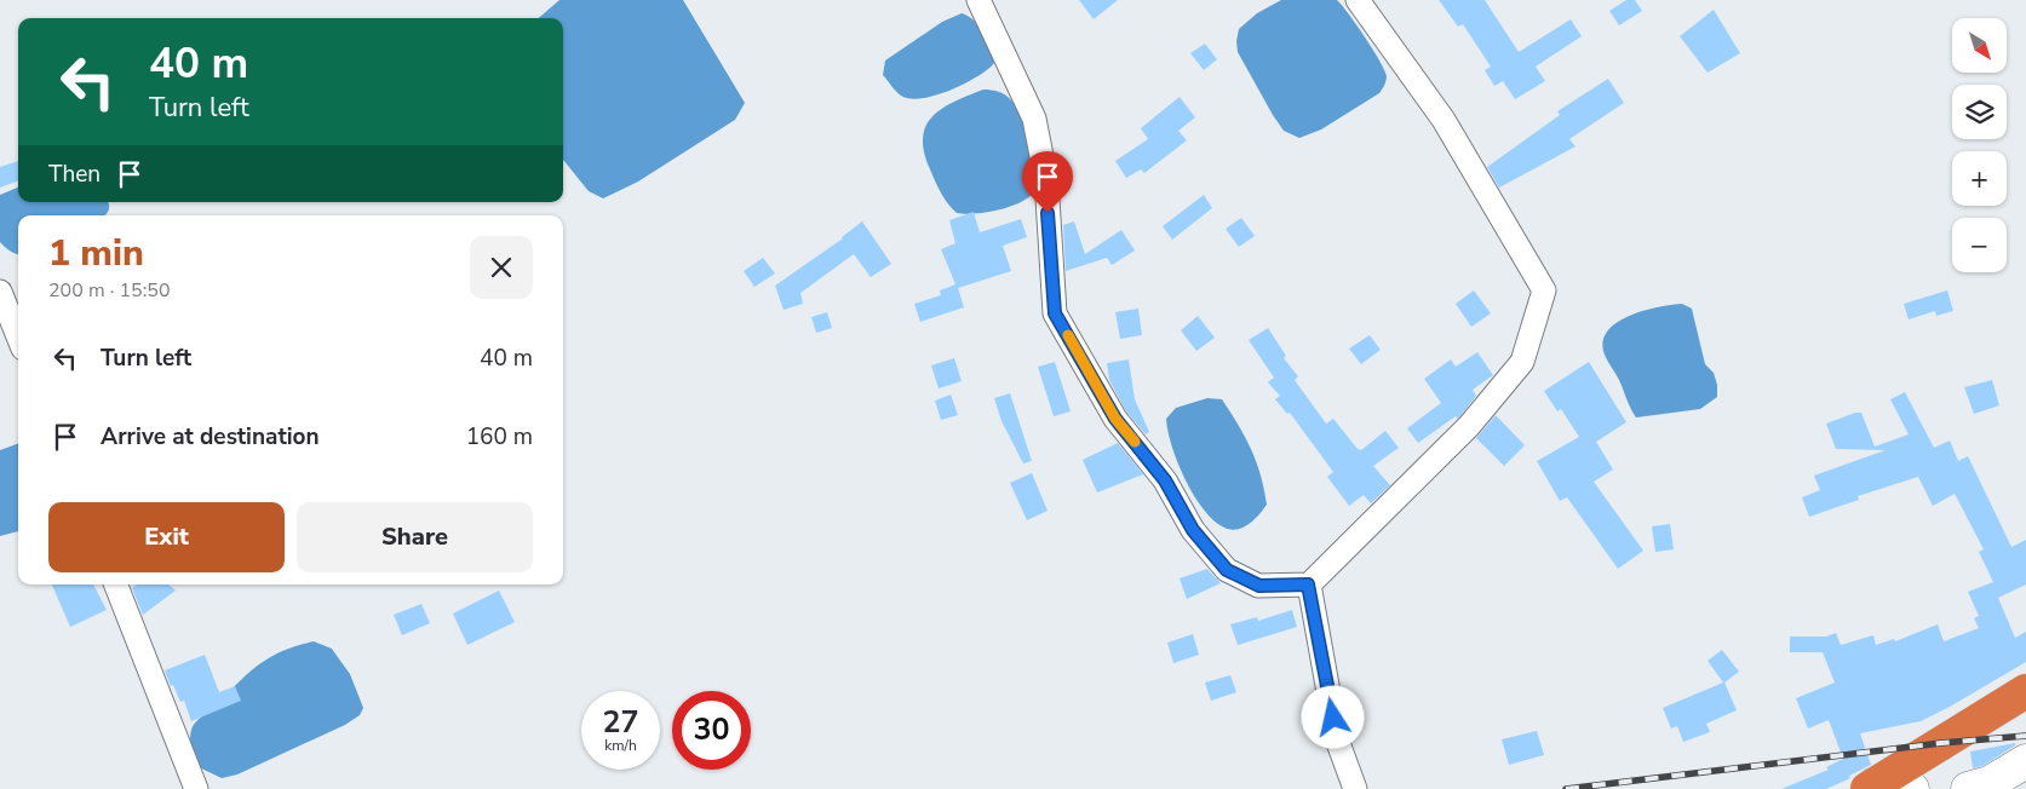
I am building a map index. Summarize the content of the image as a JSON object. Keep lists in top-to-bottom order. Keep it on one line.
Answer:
{"north":"bottom right","page":{"map_buttons":["+","−"],"turn":["40 m","Turn left"],"then":"Then","heading":["1 min","200 m · 15:50"],"list":[{"name":"Turn left","value":"40 m"},{"name":"Arrive at destination","value":"160 m"}],"buttons":["Exit","Share"],"speed":"27 km/h","limit":"30"}}
